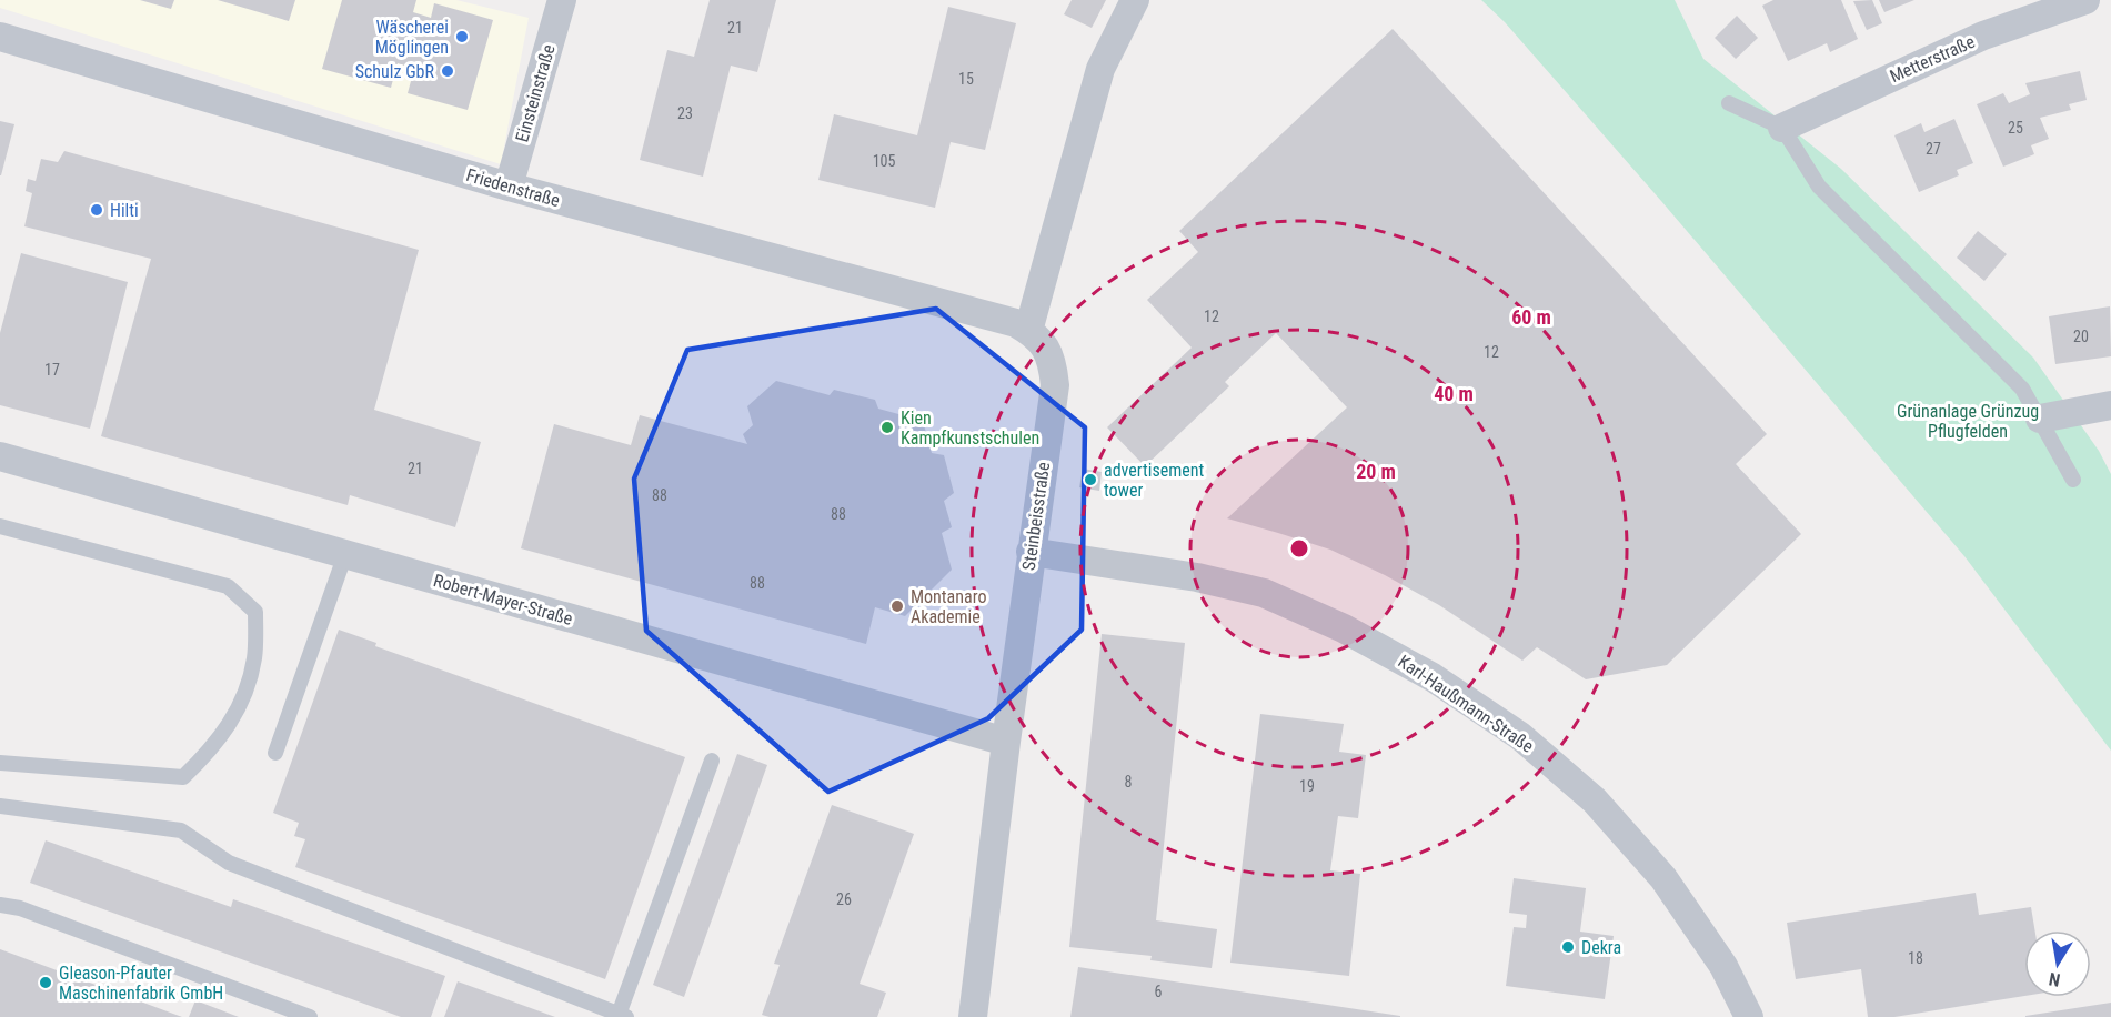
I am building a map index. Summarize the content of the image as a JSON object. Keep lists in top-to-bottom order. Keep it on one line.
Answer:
{"streets":{"street":["Metterstraße","Einsteinstraße","Friedenstraße","Steinbeisstraße","Robert-Mayer-Straße","Karl-Haußmann-Straße"]},"crossings":[["Einsteinstraße","Friedenstraße"],["Friedenstraße","Steinbeisstraße"],["Steinbeisstraße","Robert-Mayer-Straße"],["Steinbeisstraße","Karl-Haußmann-Straße"]],"parks":["Grünanlage Grünzug Pflugfelden"],"places":["Wäscherei Möglingen","Schulz GbR","Hilti","Kien Kampfkunstschulen","advertisement tower","Montanaro Akademie","Dekra","Gleason-Pfauter Maschinenfabrik GmbH"],"house_numbers":["21","15","23","25","27","105","12","20","12","17","21","88","88","88","8","19","26","18","6"],"north":"bottom","rings":["60 m","40 m","20 m"]}
